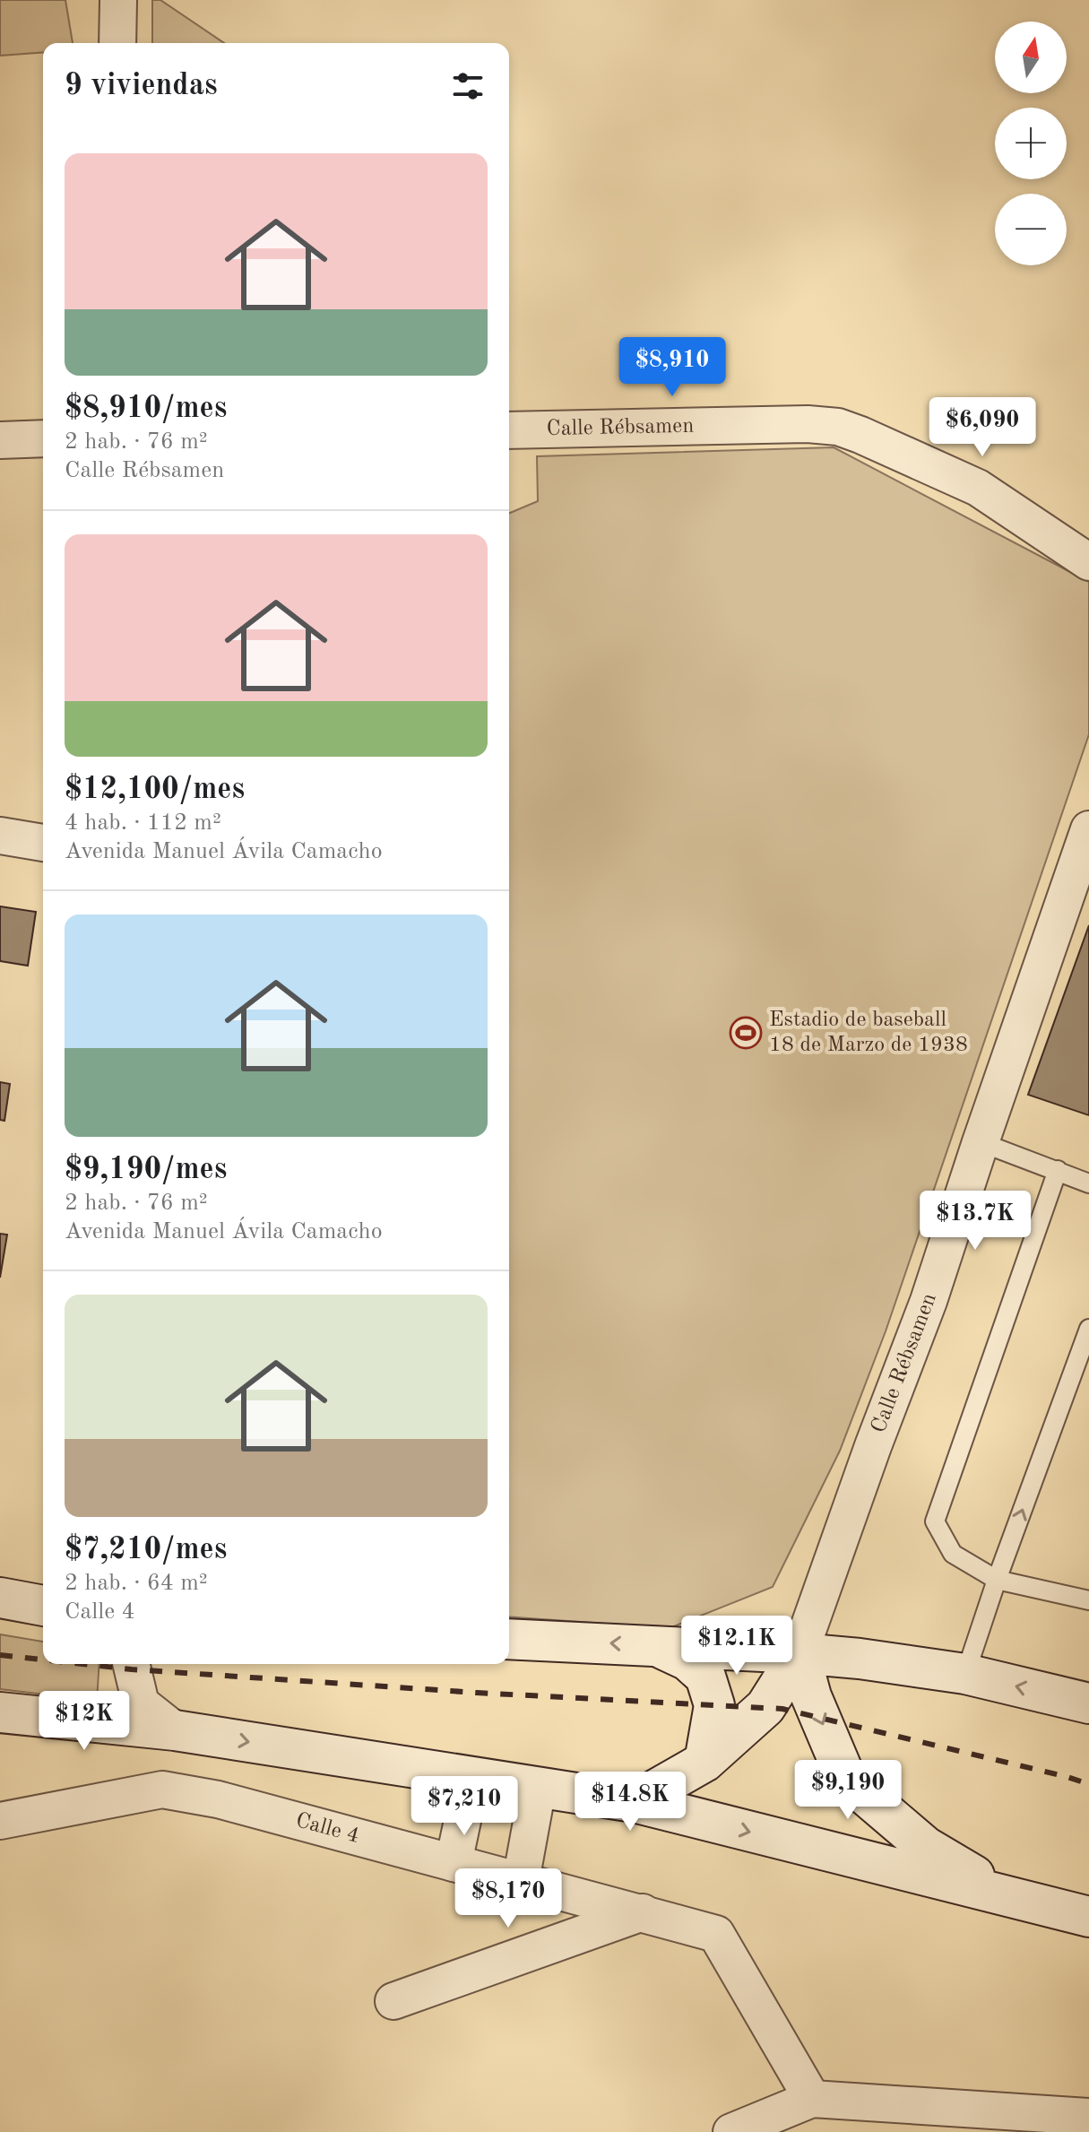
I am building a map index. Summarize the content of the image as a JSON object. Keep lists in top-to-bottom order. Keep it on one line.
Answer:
{"streets":{"street":["Calle Rébsamen","Calle 4"]},"places":{"sports":["Estadio de baseball 18 de Marzo de 1938"]},"north":"top","page":{"map_buttons":["+","−"],"heading":"9 viviendas","list":[{"name":"$8,910/mes","note":"2 hab. · 76 m² · Calle Rébsamen"},{"name":"$12,100/mes","note":"4 hab. · 112 m² · Avenida Manuel Ávila Camacho"},{"name":"$9,190/mes","note":"2 hab. · 76 m² · Avenida Manuel Ávila Camacho"},{"name":"$7,210/mes","note":"2 hab. · 64 m² · Calle 4"}],"price":["$8,910","$6,090","$13.7K","$12.1K","$12K","$9,190","$14.8K","$7,210","$8,170"]}}
